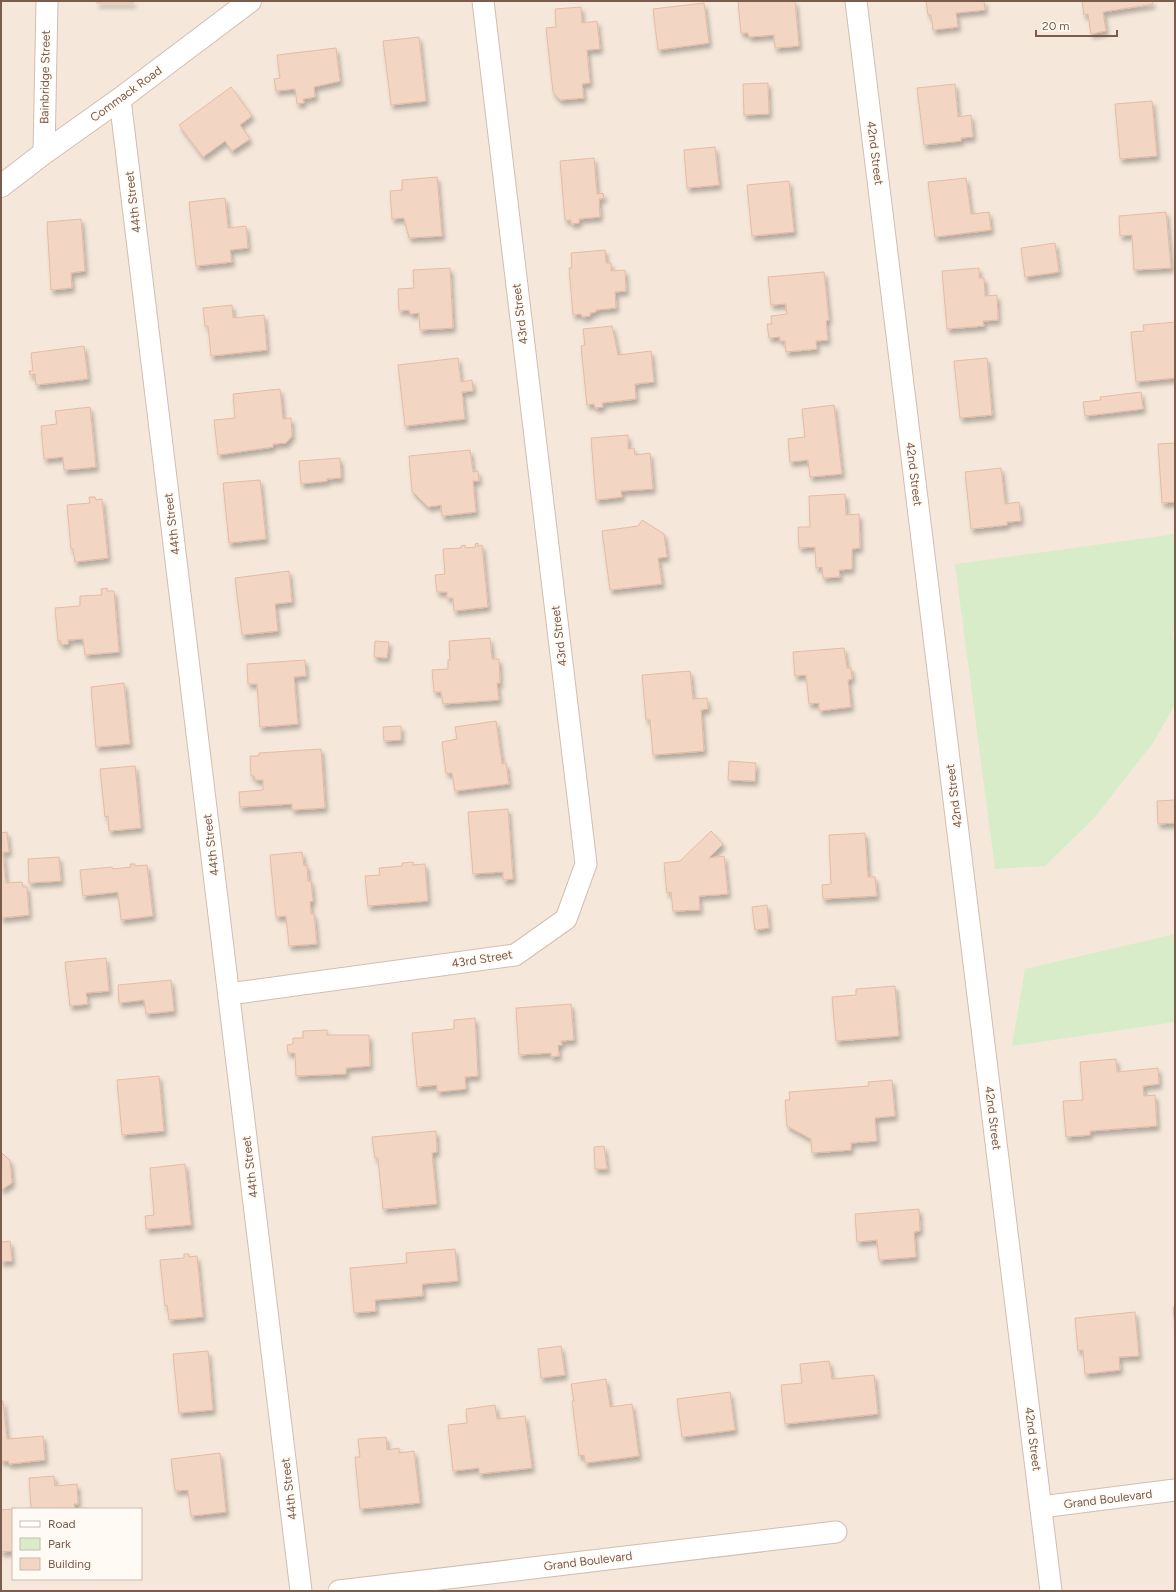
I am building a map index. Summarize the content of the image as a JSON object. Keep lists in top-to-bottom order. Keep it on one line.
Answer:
{"streets":{"street":["Bainbridge Street","Commack Road","42nd Street","44th Street","43rd Street","Grand Boulevard"]},"crossings":[["Bainbridge Street","Commack Road"],["Commack Road","44th Street"],["42nd Street","Grand Boulevard"],["44th Street","43rd Street"]],"legend":["Road","Park","Building"],"scale_bar":"20 m"}
